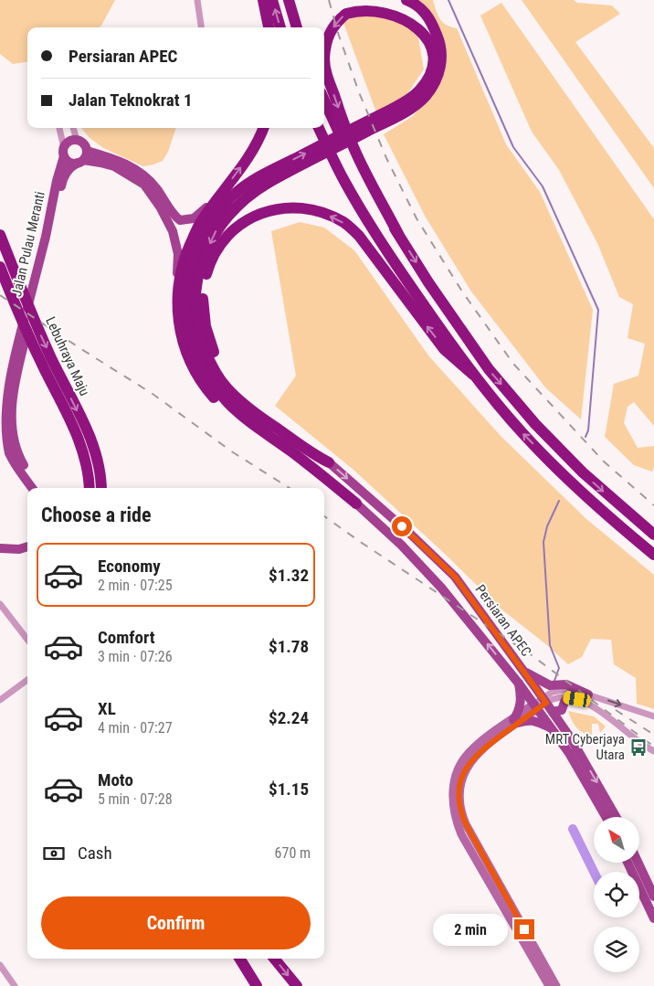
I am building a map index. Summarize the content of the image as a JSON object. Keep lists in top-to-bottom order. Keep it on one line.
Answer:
{"streets":{"highway":["Lebuhraya Maju"],"main road":["Jalan Pulau Meranti","Persiaran APEC"]},"places":{"bus stop":["MRT Cyberjaya Utara"]},"north":"top left","page":{"banner":["Persiaran APEC","Jalan Teknokrat 1"],"heading":"Choose a ride","list":[{"name":"Economy","note":"2 min · 07:25","value":"$1.32"},{"name":"Comfort","note":"3 min · 07:26","value":"$1.78"},{"name":"XL","note":"4 min · 07:27","value":"$2.24"},{"name":"Moto","note":"5 min · 07:28","value":"$1.15"}],"pay":["Cash","670 m"],"buttons":"Confirm","bubble":"2 min"}}
